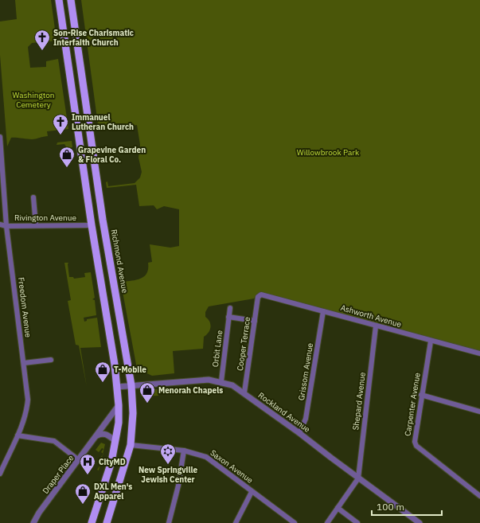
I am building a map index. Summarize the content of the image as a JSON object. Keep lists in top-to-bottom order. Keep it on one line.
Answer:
{"streets":{"main road":["Richmond Avenue"],"street":["Rivington Avenue","Freedom Avenue","Ashworth Avenue","Cooper Terrace","Orbit Lane","Grissom Avenue","Shepard Avenue","Carpenter Avenue","Rockland Avenue","Saxon Avenue","Draper Place"]},"crossings":[["Rivington Avenue","Freedom Avenue"],["Richmond Avenue","Rockland Avenue"],["Richmond Avenue","Saxon Avenue"],["Ashworth Avenue","Cooper Terrace"],["Ashworth Avenue","Grissom Avenue"],["Ashworth Avenue","Shepard Avenue"],["Ashworth Avenue","Carpenter Avenue"],["Cooper Terrace","Rockland Avenue"],["Orbit Lane","Rockland Avenue"],["Grissom Avenue","Rockland Avenue"],["Shepard Avenue","Rockland Avenue"]],"parks":["Washington Cemetery","Willowbrook Park"],"places":{"church":["Son-Rise Charismatic Interfaith Church","Immanuel Lutheran Church"],"shop":["Grapevine Garden & Floral Co.","T-Mobile","Menorah Chapels","DXL Men's Apparel"],"synagogue":["New Springville Jewish Center"],"hospital":["CityMD"]},"scale_bar":"100 m"}
